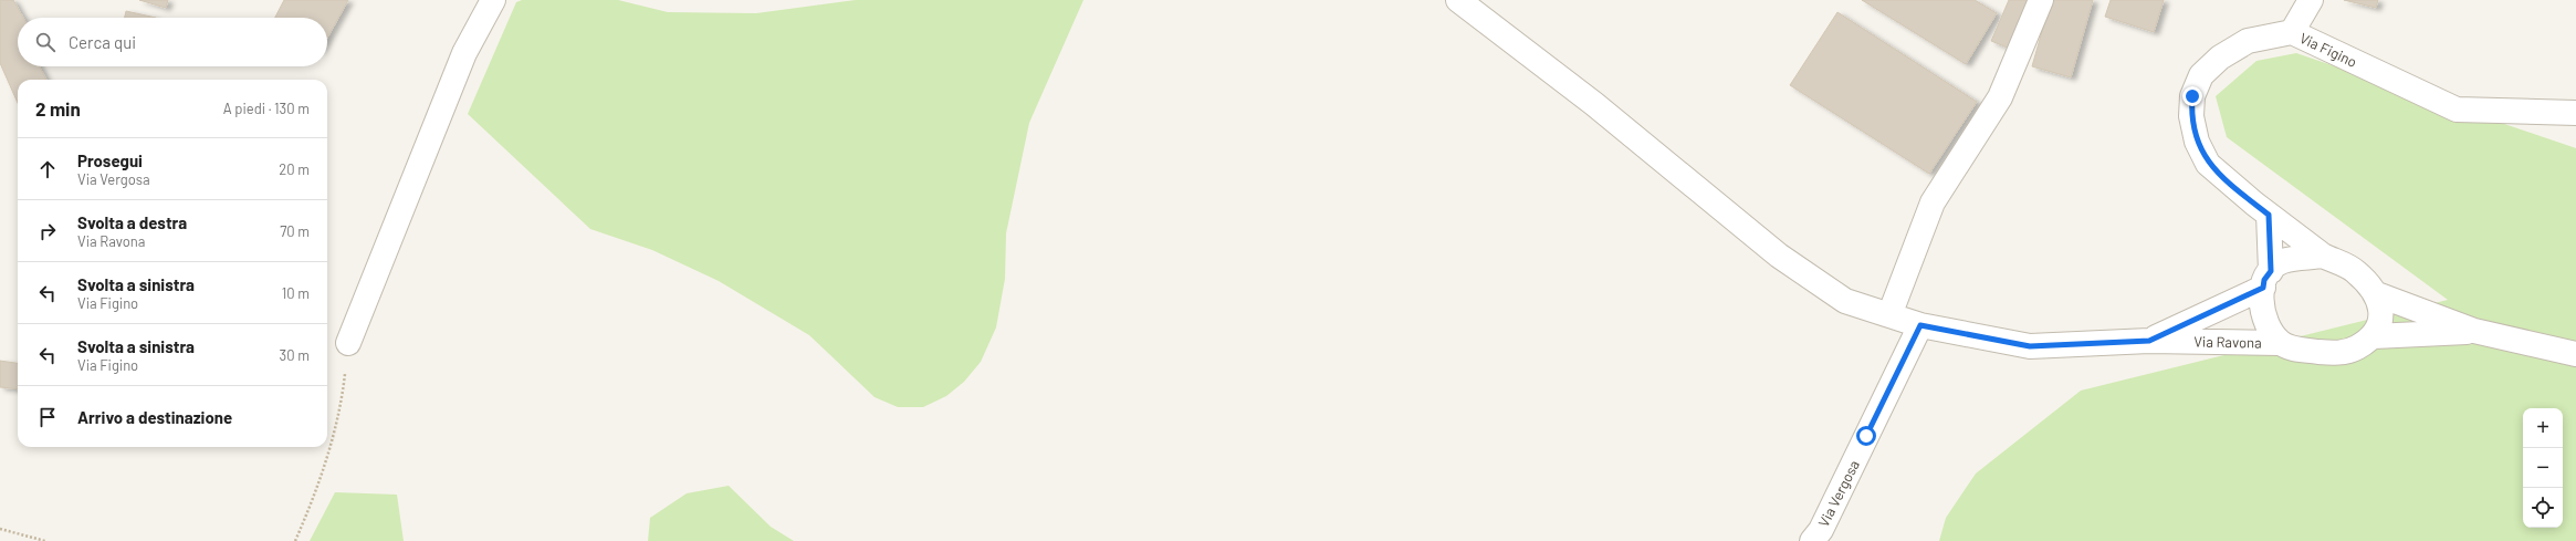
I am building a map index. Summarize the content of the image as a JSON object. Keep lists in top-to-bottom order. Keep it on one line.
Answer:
{"streets":{"street":["Via Figino","Via Ravona","Via Vergosa"]},"crossings":[["Via Figino","Via Ravona"],["Via Ravona","Via Vergosa"]],"page":{"search":"Cerca qui","heading":["2 min","A piedi · 130 m"],"list":[["Prosegui","Via Vergosa","20 m"],["Svolta a destra","Via Ravona","70 m"],["Svolta a sinistra","Via Figino","10 m"],["Svolta a sinistra","Via Figino","30 m"],"Arrivo a destinazione"],"map_buttons":["+","−"]}}
